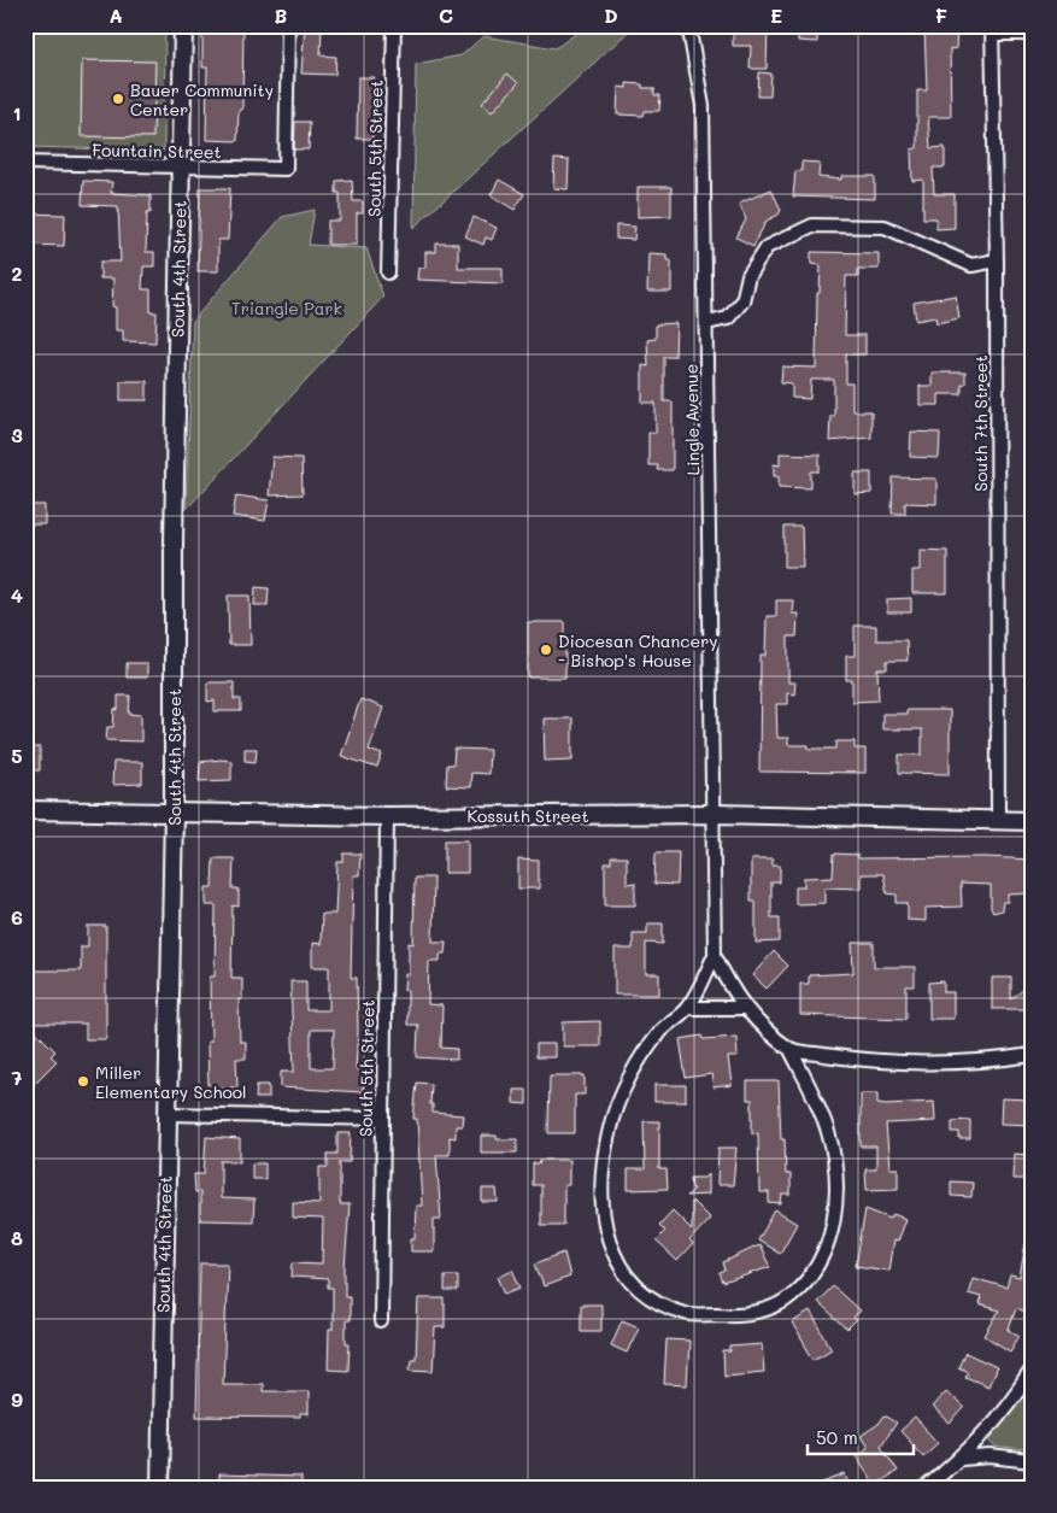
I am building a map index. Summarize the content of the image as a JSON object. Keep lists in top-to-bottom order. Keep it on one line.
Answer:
{"streets":{"main road":["South 4th Street","Kossuth Street"],"street":["South 5th Street","Fountain Street","Lingle Avenue","South 7th Street"]},"crossings":[["South 5th Street","Kossuth Street"],["Fountain Street","South 4th Street"],["South 4th Street","Kossuth Street"],["Lingle Avenue","Kossuth Street"],["South 7th Street","Kossuth Street"]],"parks":["Triangle Park"],"places":["Bauer Community Center","Diocesan Chancery - Bishop's House","Miller Elementary School"],"scale_bar":"50 m","grid":{"columns":["A","B","C","D","E","F"],"rows":["1","2","3","4","5","6","7","8","9"]}}
